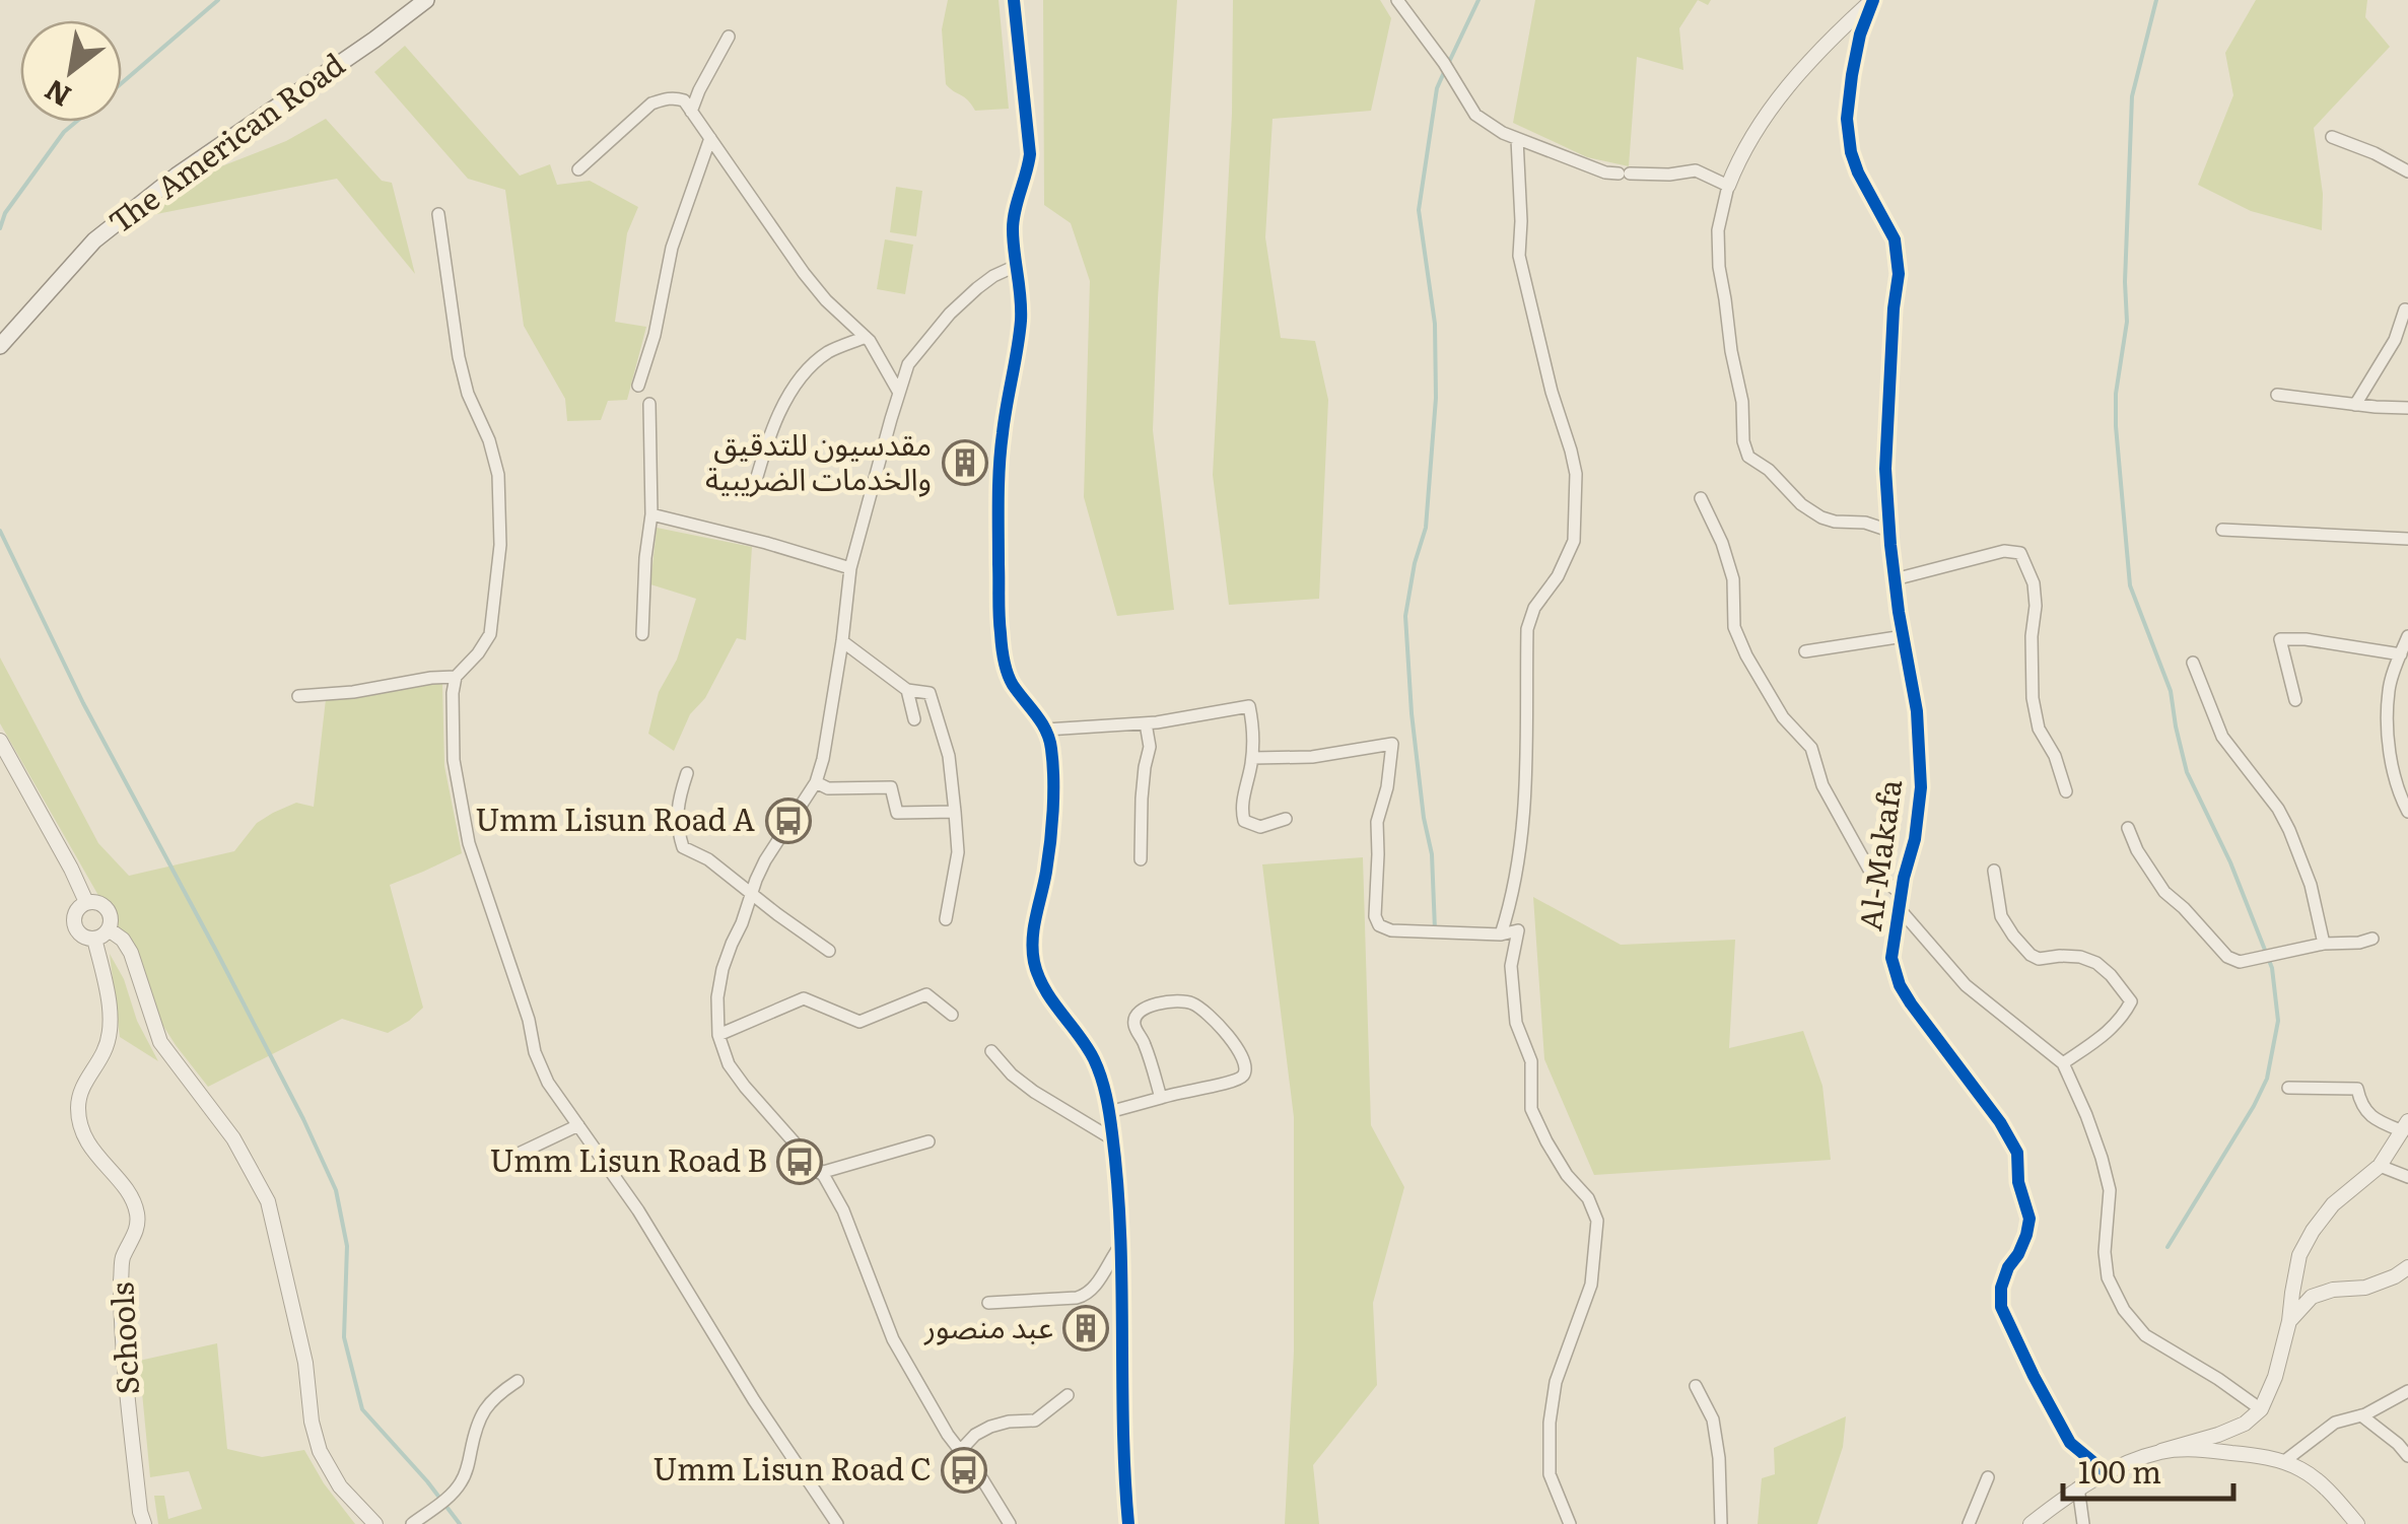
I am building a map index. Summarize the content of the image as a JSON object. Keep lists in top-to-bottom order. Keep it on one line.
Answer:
{"streets":{"main road":["The American Road"],"street":["Al-Makafa","Schools"]},"places":{"building":["مقدسيون للتدقيق والخدمات الضريبية","عبد منصور"],"bus stop":["Umm Lisun Road A","Umm Lisun Road B","Umm Lisun Road C"]},"scale_bar":"100 m","north":"bottom left"}
